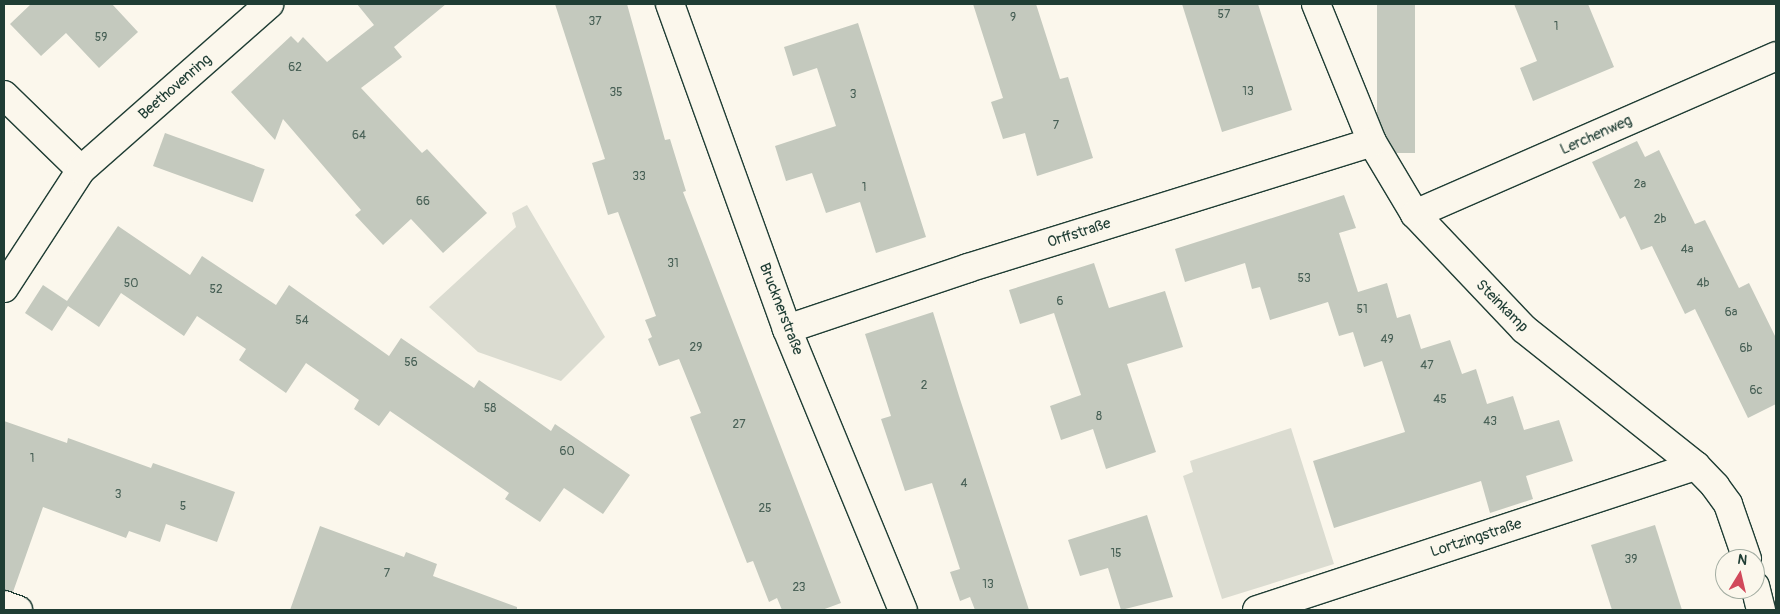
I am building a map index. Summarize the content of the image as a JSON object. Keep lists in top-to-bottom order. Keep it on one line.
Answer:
{"streets":{"street":["Beethovenring","Lerchenweg","Orffstraße","Steinkamp","Brucknerstraße","Lortzingstraße"]},"crossings":[["Lerchenweg","Steinkamp"],["Orffstraße","Steinkamp"],["Orffstraße","Brucknerstraße"],["Steinkamp","Lortzingstraße"]],"house_numbers":["57","9","37","1","59","62","13","35","3","7","64","33","2a","1","66","2b","4a","31","53","50","4b","52","6","51","6a","54","49","29","6b","56","47","2","6c","45","58","8","43","27","60","1","4","3","5","25","15","39","7","13","23"],"north":"top"}
